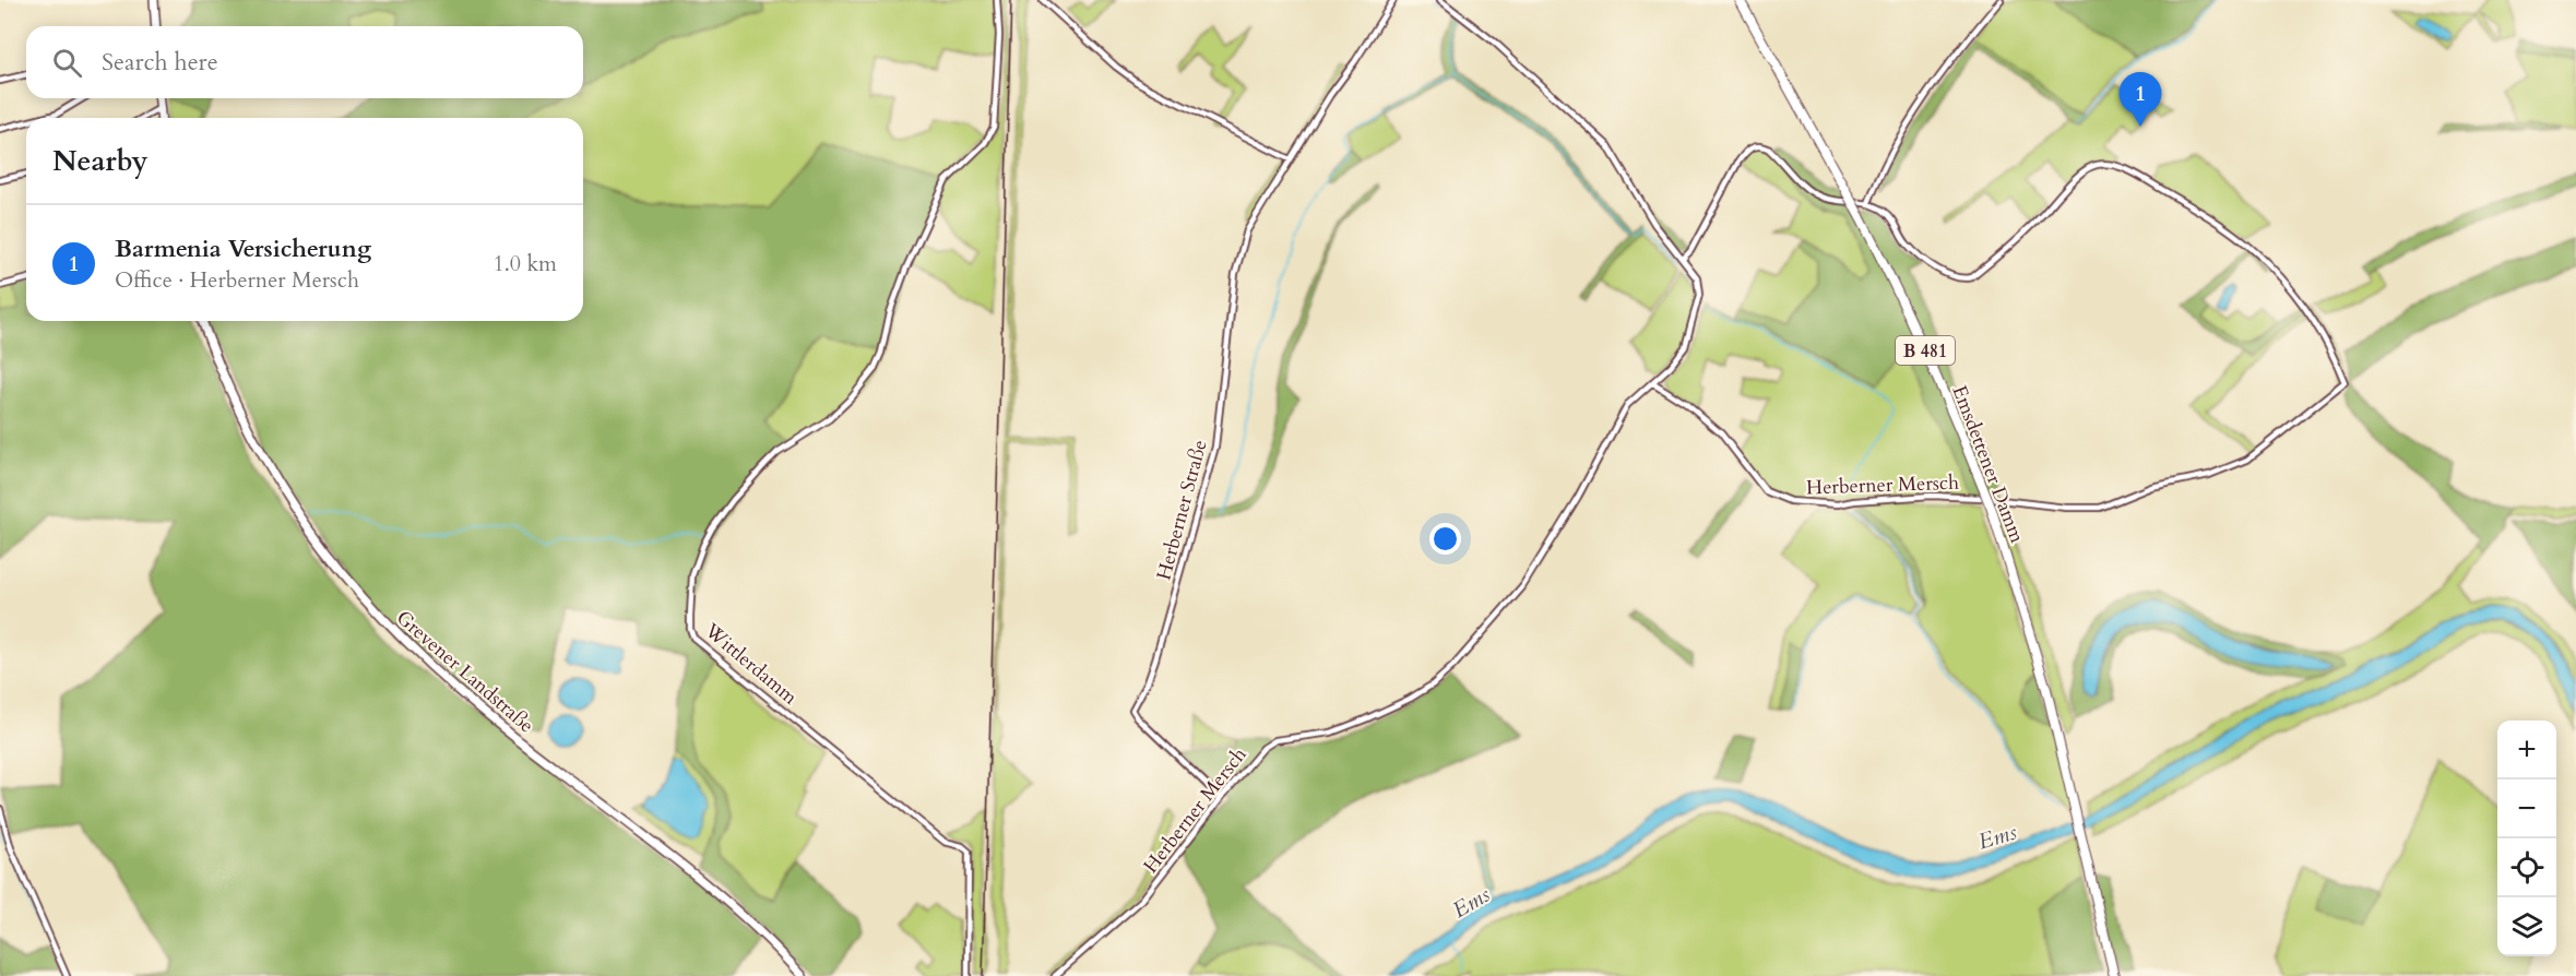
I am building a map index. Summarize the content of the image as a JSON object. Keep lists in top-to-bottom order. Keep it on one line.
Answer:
{"streets":{"main road":["B 481","Emsdettener Damm"],"street":["Herberner Mersch","Herberner Straße","Wittlerdamm","Grevener Landstraße"]},"crossings":[["Herberner Mersch","Herberner Straße"]],"water":["Ems"],"page":{"search":"Search here","pins":"1","heading":"Nearby","list":[{"mark":"1","name":"Barmenia Versicherung","note":"Office · Herberner Mersch","value":"1.0 km"}],"map_buttons":["+","−"]}}
